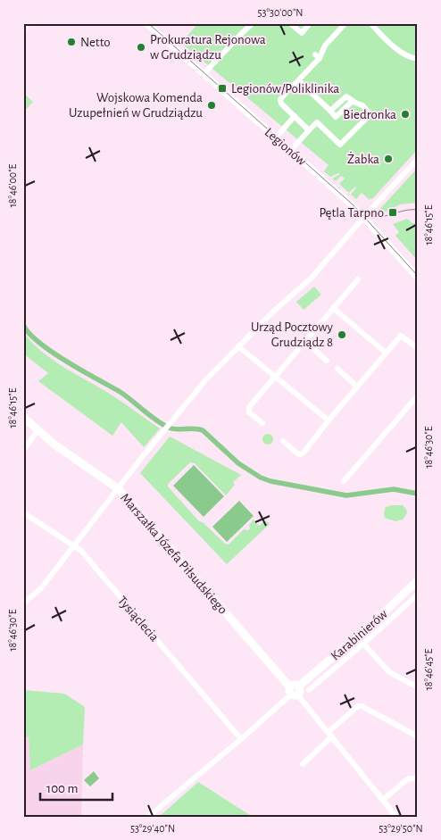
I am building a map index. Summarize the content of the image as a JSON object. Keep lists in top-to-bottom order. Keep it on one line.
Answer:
{"streets":{"main road":["Marszałka Józefa Piłsudskiego","Karabinierów"],"street":["Legionów","Tysiąclecia"]},"crossings":[["Marszałka Józefa Piłsudskiego","Karabinierów"],["Tysiąclecia","Karabinierów"]],"places":{"other":["Netto","Prokuratura Rejonowa w Grudziądzu","Wojskowa Komenda Uzupełnień w Grudziądzu","Biedronka","Żabka","Urząd Pocztowy Grudziądz 8"],"transit":["Legionów/Poliklinika","Pętla Tarpno"]},"scale_bar":"100 m","coordinates":["53°30'00\"N","18°46'00\"E","18°46'15\"E","18°46'30\"E","18°46'45\"E","53°29'40\"N","53°29'50\"N"]}
